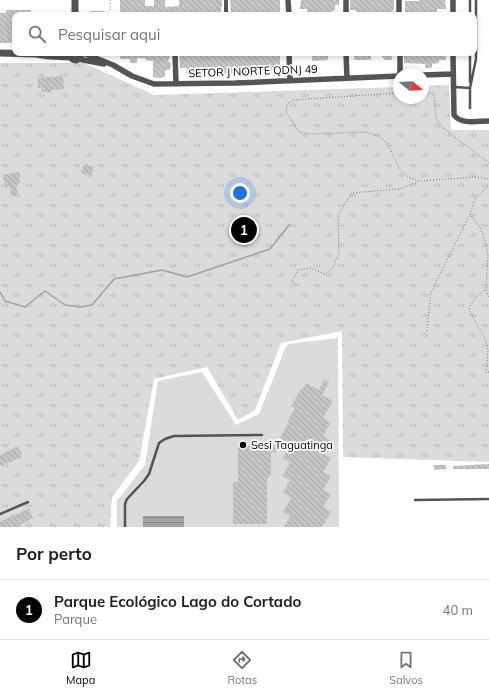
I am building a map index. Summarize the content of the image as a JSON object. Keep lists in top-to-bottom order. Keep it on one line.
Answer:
{"streets":{"street":["SETOR J NORTE QDNJ 49"]},"places":["Sesi Taguatinga"],"north":"right","page":{"search":"Pesquisar aqui","pins":"1","heading":"Por perto","list":[{"mark":"1","name":"Parque Ecológico Lago do Cortado","note":"Parque","value":"40 m"}],"nav":["Mapa","Rotas","Salvos"]}}
